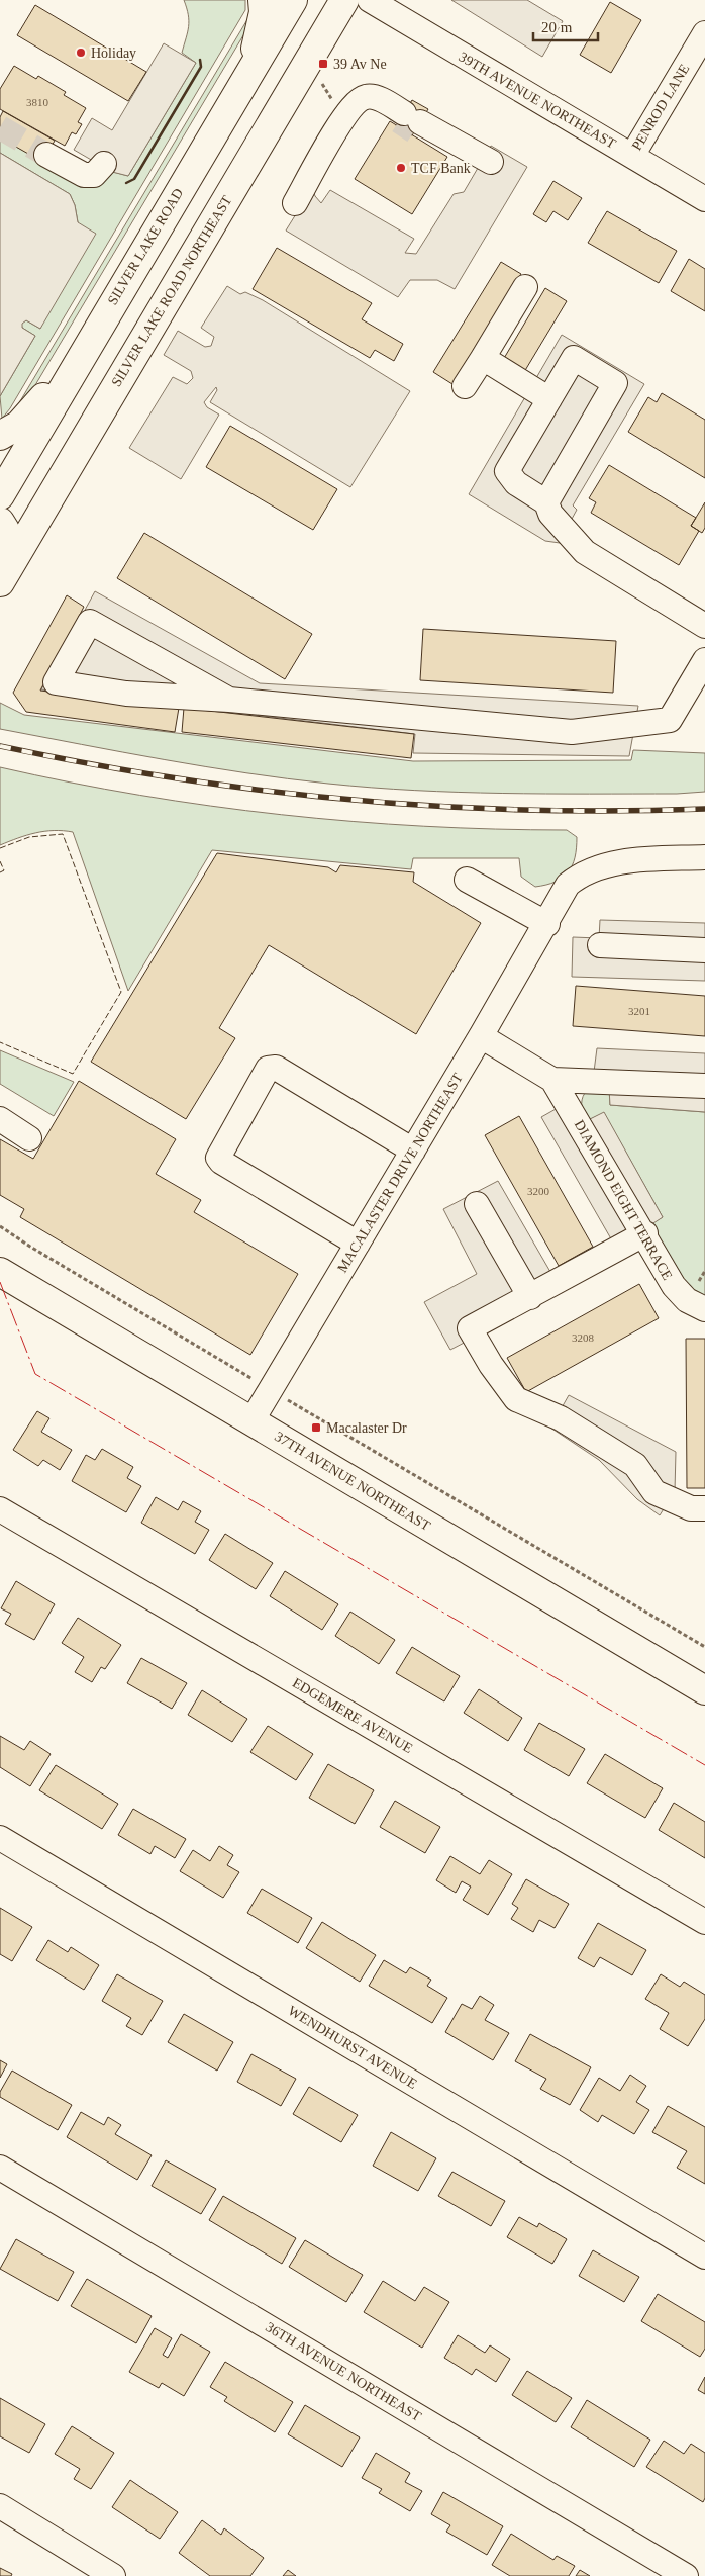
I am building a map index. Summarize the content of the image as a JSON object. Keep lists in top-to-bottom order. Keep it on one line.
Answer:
{"streets":{"main road":["SILVER LAKE ROAD","SILVER LAKE ROAD NORTHEAST","37TH AVENUE NORTHEAST"],"street":["39TH AVENUE NORTHEAST","PENROD LANE","MACALASTER DRIVE NORTHEAST","DIAMOND EIGHT TERRACE","EDGEMERE AVENUE","WENDHURST AVENUE","36TH AVENUE NORTHEAST"]},"crossings":[["39TH AVENUE NORTHEAST","PENROD LANE"],["MACALASTER DRIVE NORTHEAST","DIAMOND EIGHT TERRACE"],["MACALASTER DRIVE NORTHEAST","37TH AVENUE NORTHEAST"]],"places":{"other":["Holiday","TCF Bank"],"transit":["39 Av Ne","Macalaster Dr"]},"house_numbers":["3810","3201","3200","3208"],"scale_bar":"20 m"}
